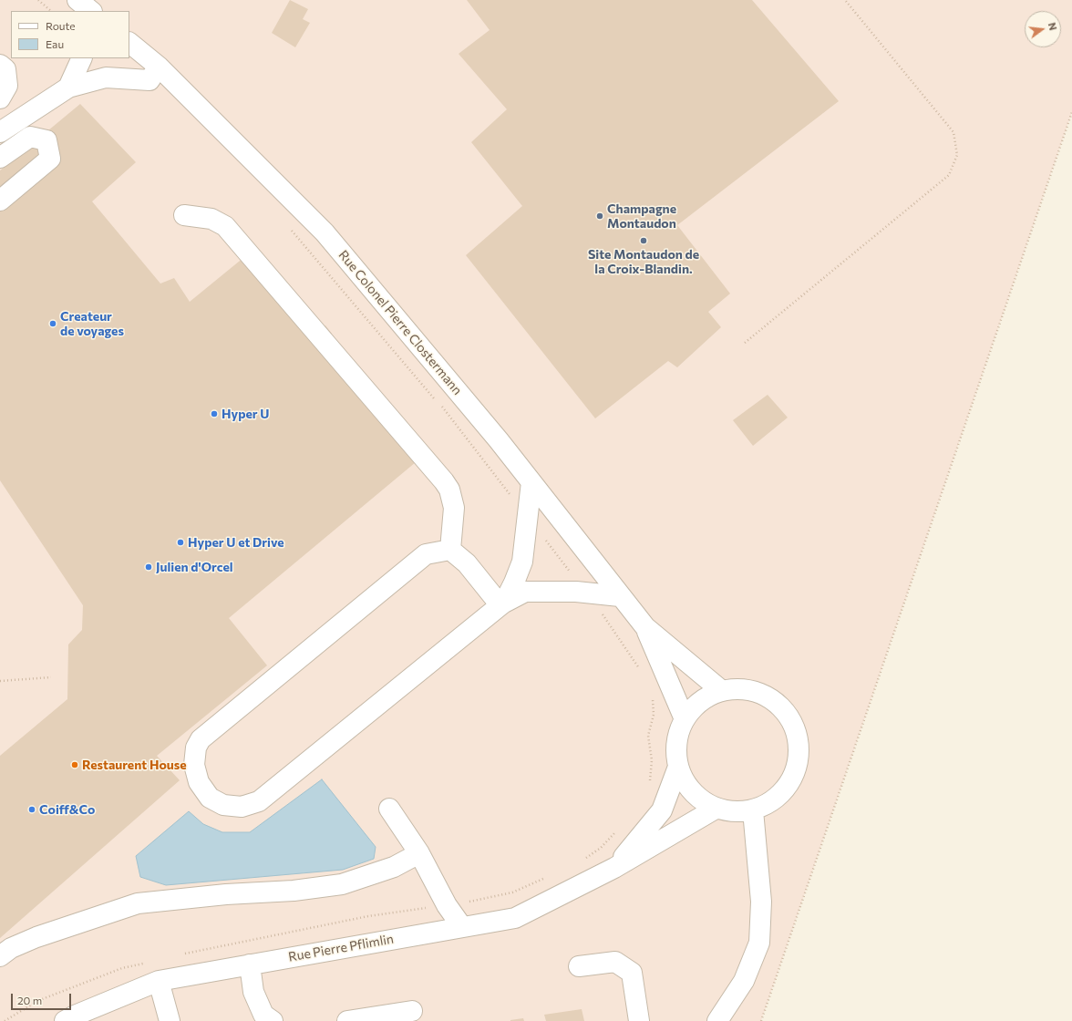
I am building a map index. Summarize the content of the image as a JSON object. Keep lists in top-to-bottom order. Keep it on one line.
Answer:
{"streets":{"street":["Rue Colonel Pierre Clostermann","Rue Pierre Pflimlin"]},"crossings":[["Rue Colonel Pierre Clostermann","Rue Pierre Pflimlin"]],"places":["Champagne Montaudon","Site Montaudon de la Croix-Blandin.","Createur de voyages","Hyper U","Hyper U et Drive","Julien d'Orcel","Restaurent House","Coiff&Co"],"legend":["Route","Eau"],"scale_bar":"20 m","north":"right"}
